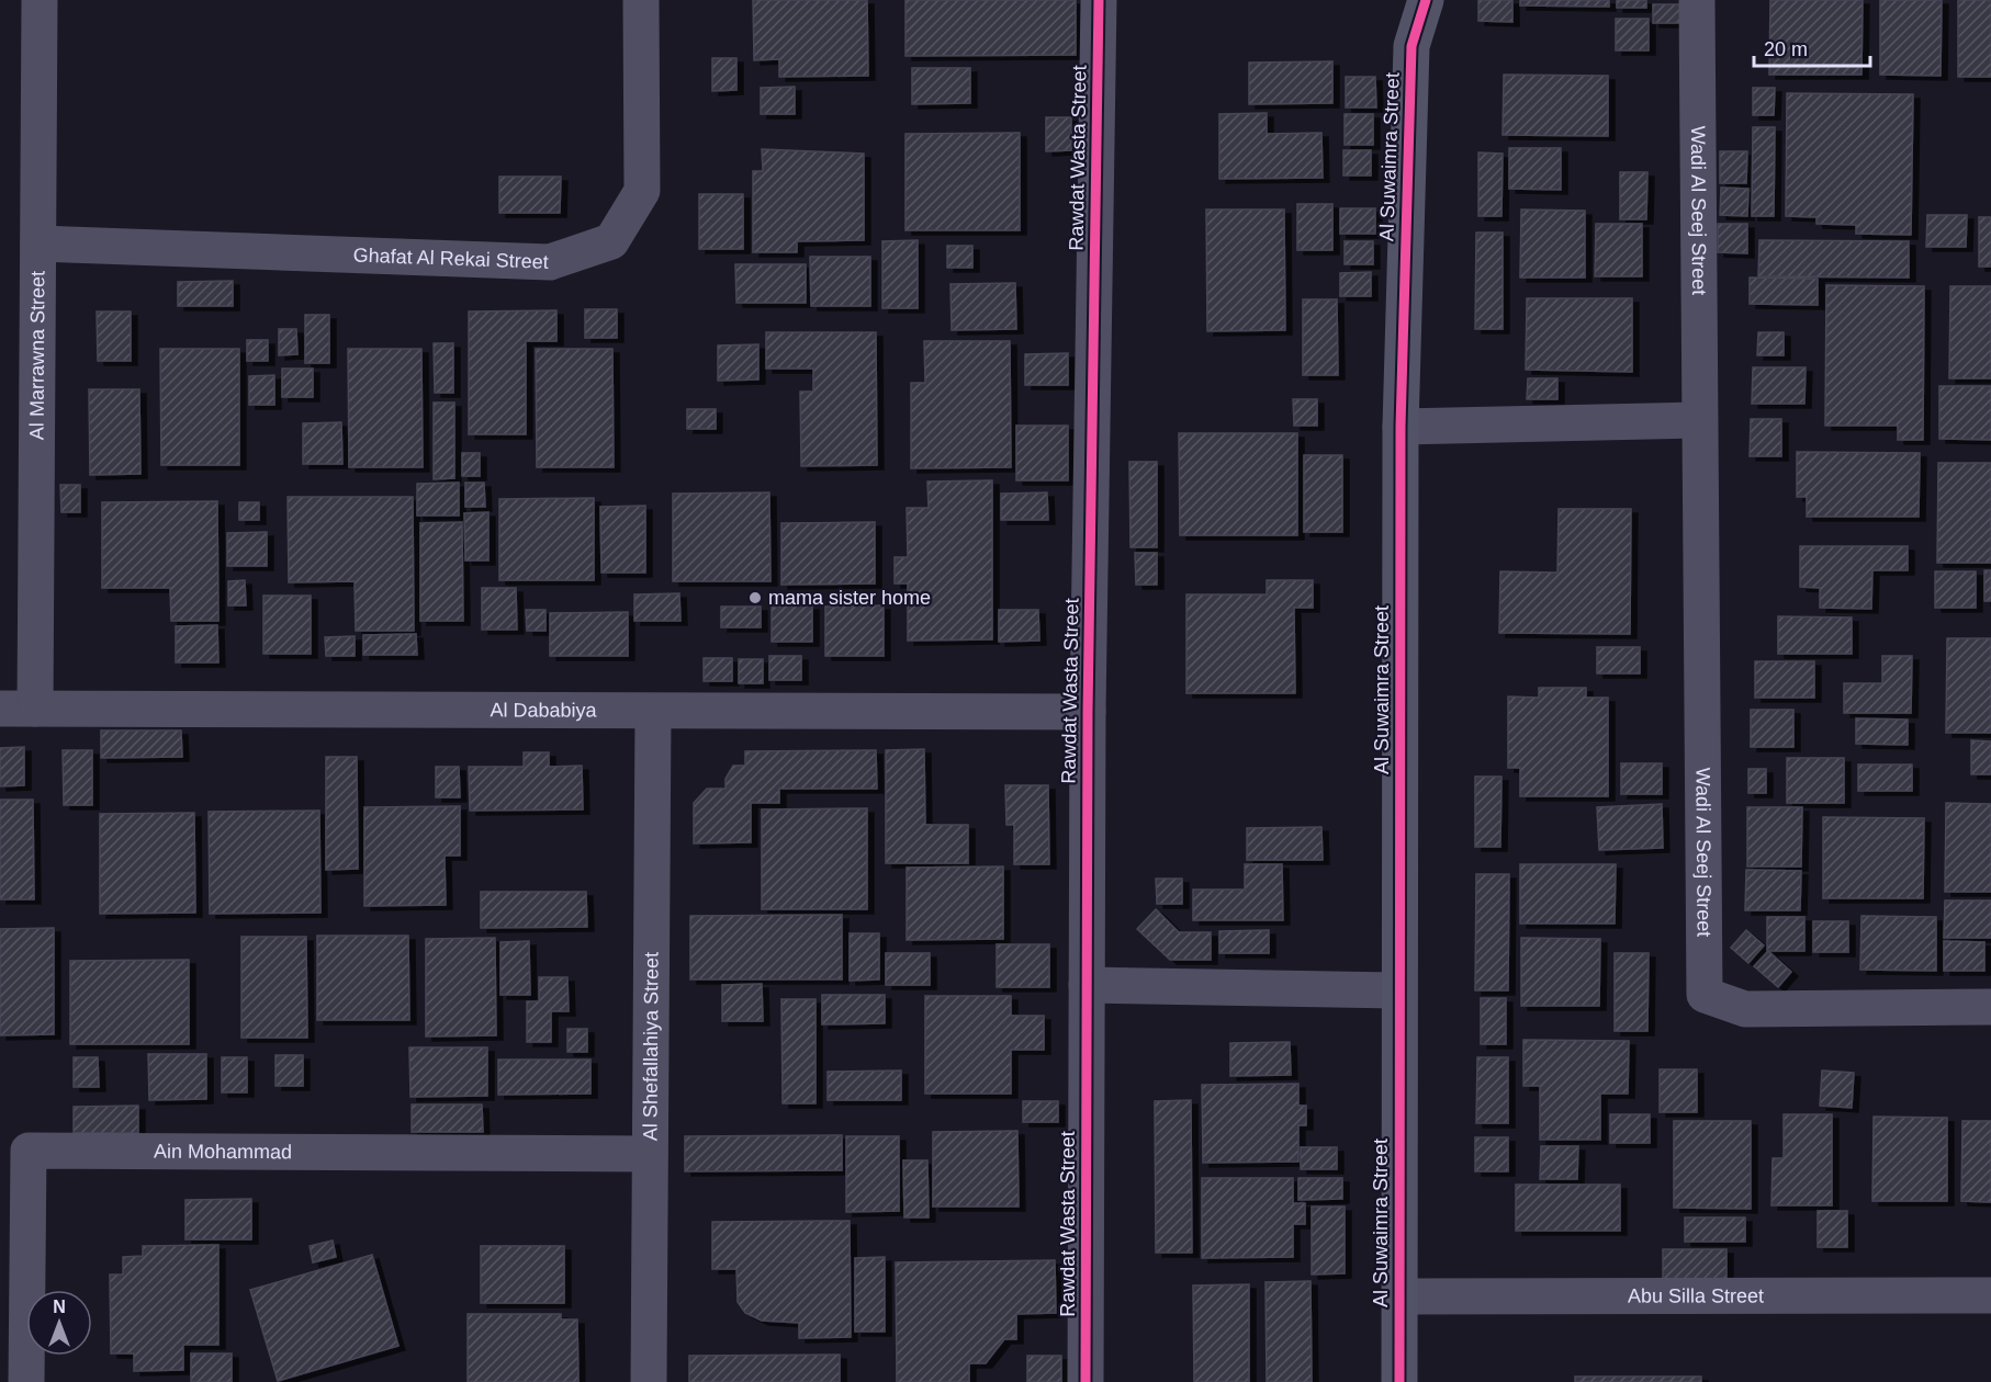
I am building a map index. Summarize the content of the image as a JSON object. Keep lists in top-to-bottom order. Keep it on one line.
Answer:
{"streets":{"street":["Al Suwaimra Street","Rawdat Wasta Street","Wadi Al Seej Street","Ghafat Al Rekai Street","Al Marrawna Street","Al Dababiya","Al Shefallahiya Street","Ain Mohammad","Abu Silla Street"]},"crossings":[["Al Suwaimra Street","Abu Silla Street"],["Rawdat Wasta Street","Al Dababiya"],["Ghafat Al Rekai Street","Al Marrawna Street"],["Al Marrawna Street","Al Dababiya"],["Al Dababiya","Al Shefallahiya Street"],["Al Shefallahiya Street","Ain Mohammad"]],"places":["mama sister home"],"scale_bar":"20 m","north":"top"}
